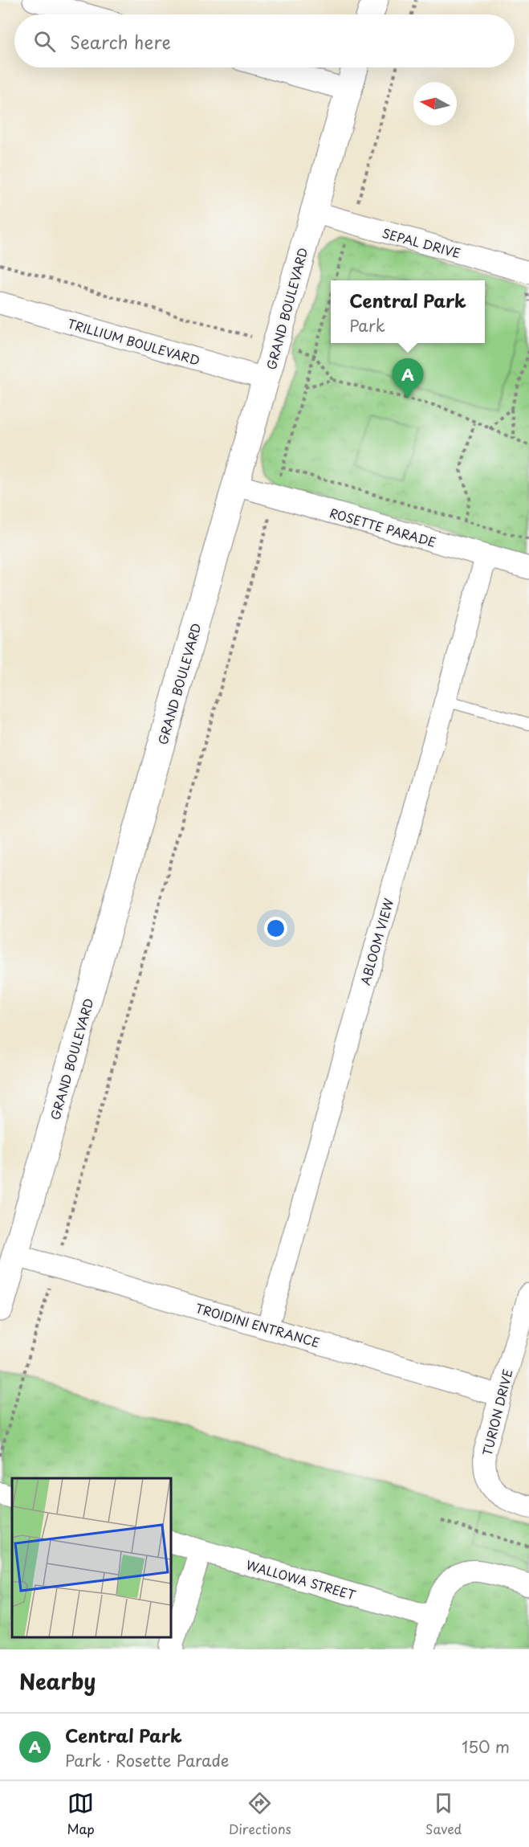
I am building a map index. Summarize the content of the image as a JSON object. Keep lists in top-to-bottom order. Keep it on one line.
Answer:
{"streets":{"street":["SEPAL DRIVE","GRAND BOULEVARD","TRILLIUM BOULEVARD","ROSETTE PARADE","ABLOOM VIEW","TROIDINI ENTRANCE","TURION DRIVE","WALLOWA STREET"]},"crossings":[["SEPAL DRIVE","GRAND BOULEVARD"],["GRAND BOULEVARD","TRILLIUM BOULEVARD"],["GRAND BOULEVARD","ROSETTE PARADE"],["GRAND BOULEVARD","TROIDINI ENTRANCE"],["ROSETTE PARADE","ABLOOM VIEW"],["ABLOOM VIEW","TROIDINI ENTRANCE"],["TROIDINI ENTRANCE","TURION DRIVE"]],"north":"left","page":{"search":"Search here","popup":["Central Park","Park"],"pins":"A","heading":"Nearby","list":[{"mark":"A","name":"Central Park","note":"Park · Rosette Parade","value":"150 m"}],"nav":["Map","Directions","Saved"]}}
